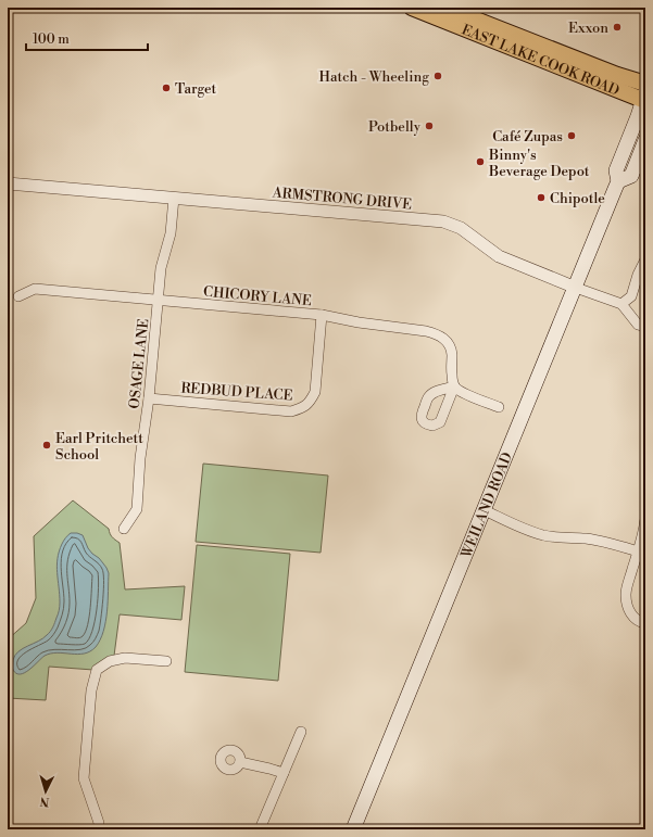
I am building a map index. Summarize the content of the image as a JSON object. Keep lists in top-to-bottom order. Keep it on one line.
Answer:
{"streets":{"main road":["EAST LAKE COOK ROAD","WEILAND ROAD"],"street":["ARMSTRONG DRIVE","CHICORY LANE","OSAGE LANE","REDBUD PLACE"]},"crossings":[["EAST LAKE COOK ROAD","WEILAND ROAD"],["ARMSTRONG DRIVE","OSAGE LANE"],["ARMSTRONG DRIVE","WEILAND ROAD"],["CHICORY LANE","OSAGE LANE"],["CHICORY LANE","REDBUD PLACE"],["OSAGE LANE","REDBUD PLACE"]],"places":["Exxon","Hatch - Wheeling","Target","Potbelly","Café Zupas","Binny's Beverage Depot","Chipotle","Earl Pritchett School"],"scale_bar":"100 m","north":"bottom"}
